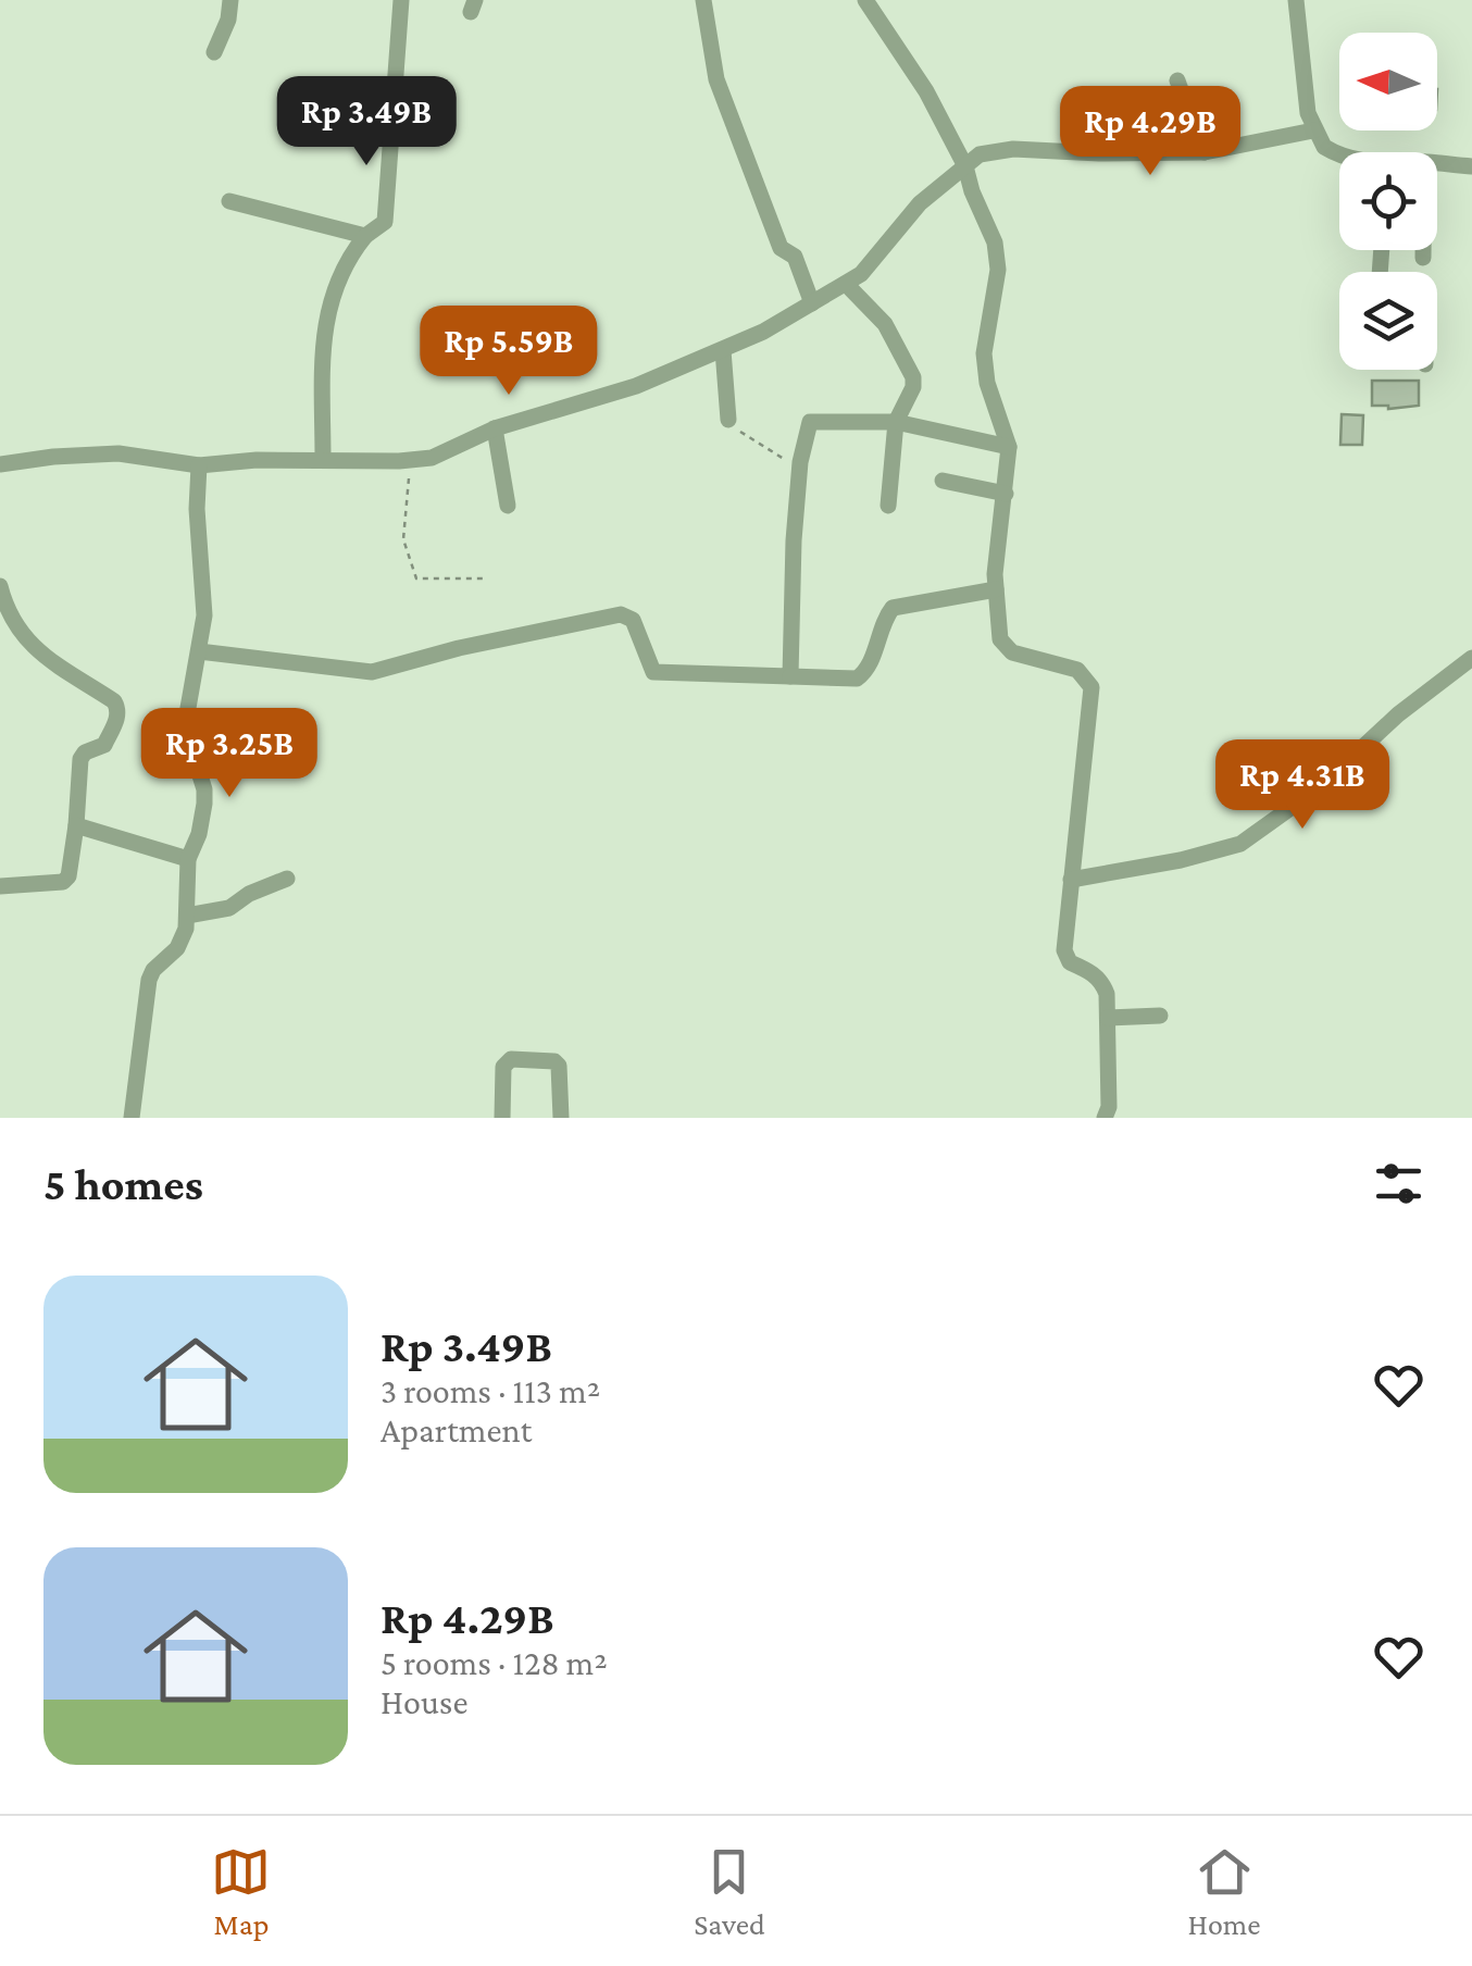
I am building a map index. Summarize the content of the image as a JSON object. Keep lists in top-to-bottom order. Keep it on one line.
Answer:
{"north":"left","page":{"price":["Rp 3.49B","Rp 4.29B","Rp 5.59B","Rp 3.25B","Rp 4.31B"],"heading":"5 homes","list":[{"name":"Rp 3.49B","note":"3 rooms · 113 m² · Apartment"},{"name":"Rp 4.29B","note":"5 rooms · 128 m² · House"}],"tabs":["Map","Saved","Home"]}}
